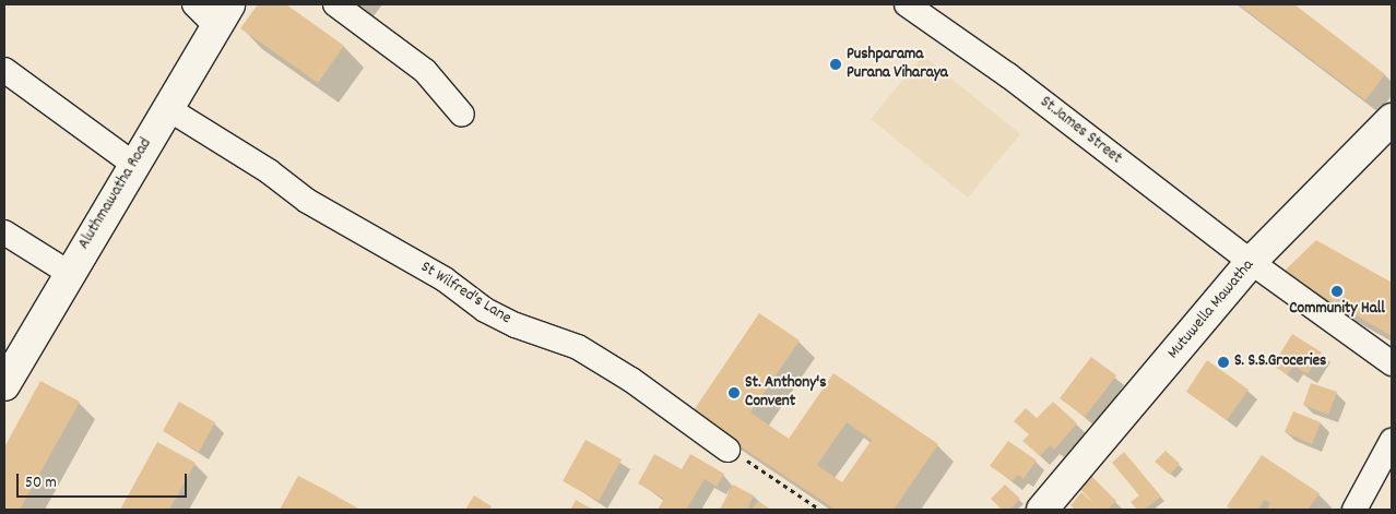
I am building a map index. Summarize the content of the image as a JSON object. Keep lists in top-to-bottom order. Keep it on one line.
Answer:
{"streets":{"street":["St.James Street","Aluthmawatha Road","St Wilfred's Lane","Mutuwella Mawatha"]},"crossings":[["St.James Street","Mutuwella Mawatha"],["Aluthmawatha Road","St Wilfred's Lane"]],"places":["Pushparama Purana Viharaya","Community Hall","S. S.S.Groceries","St. Anthony's Convent"],"scale_bar":"50 m"}
